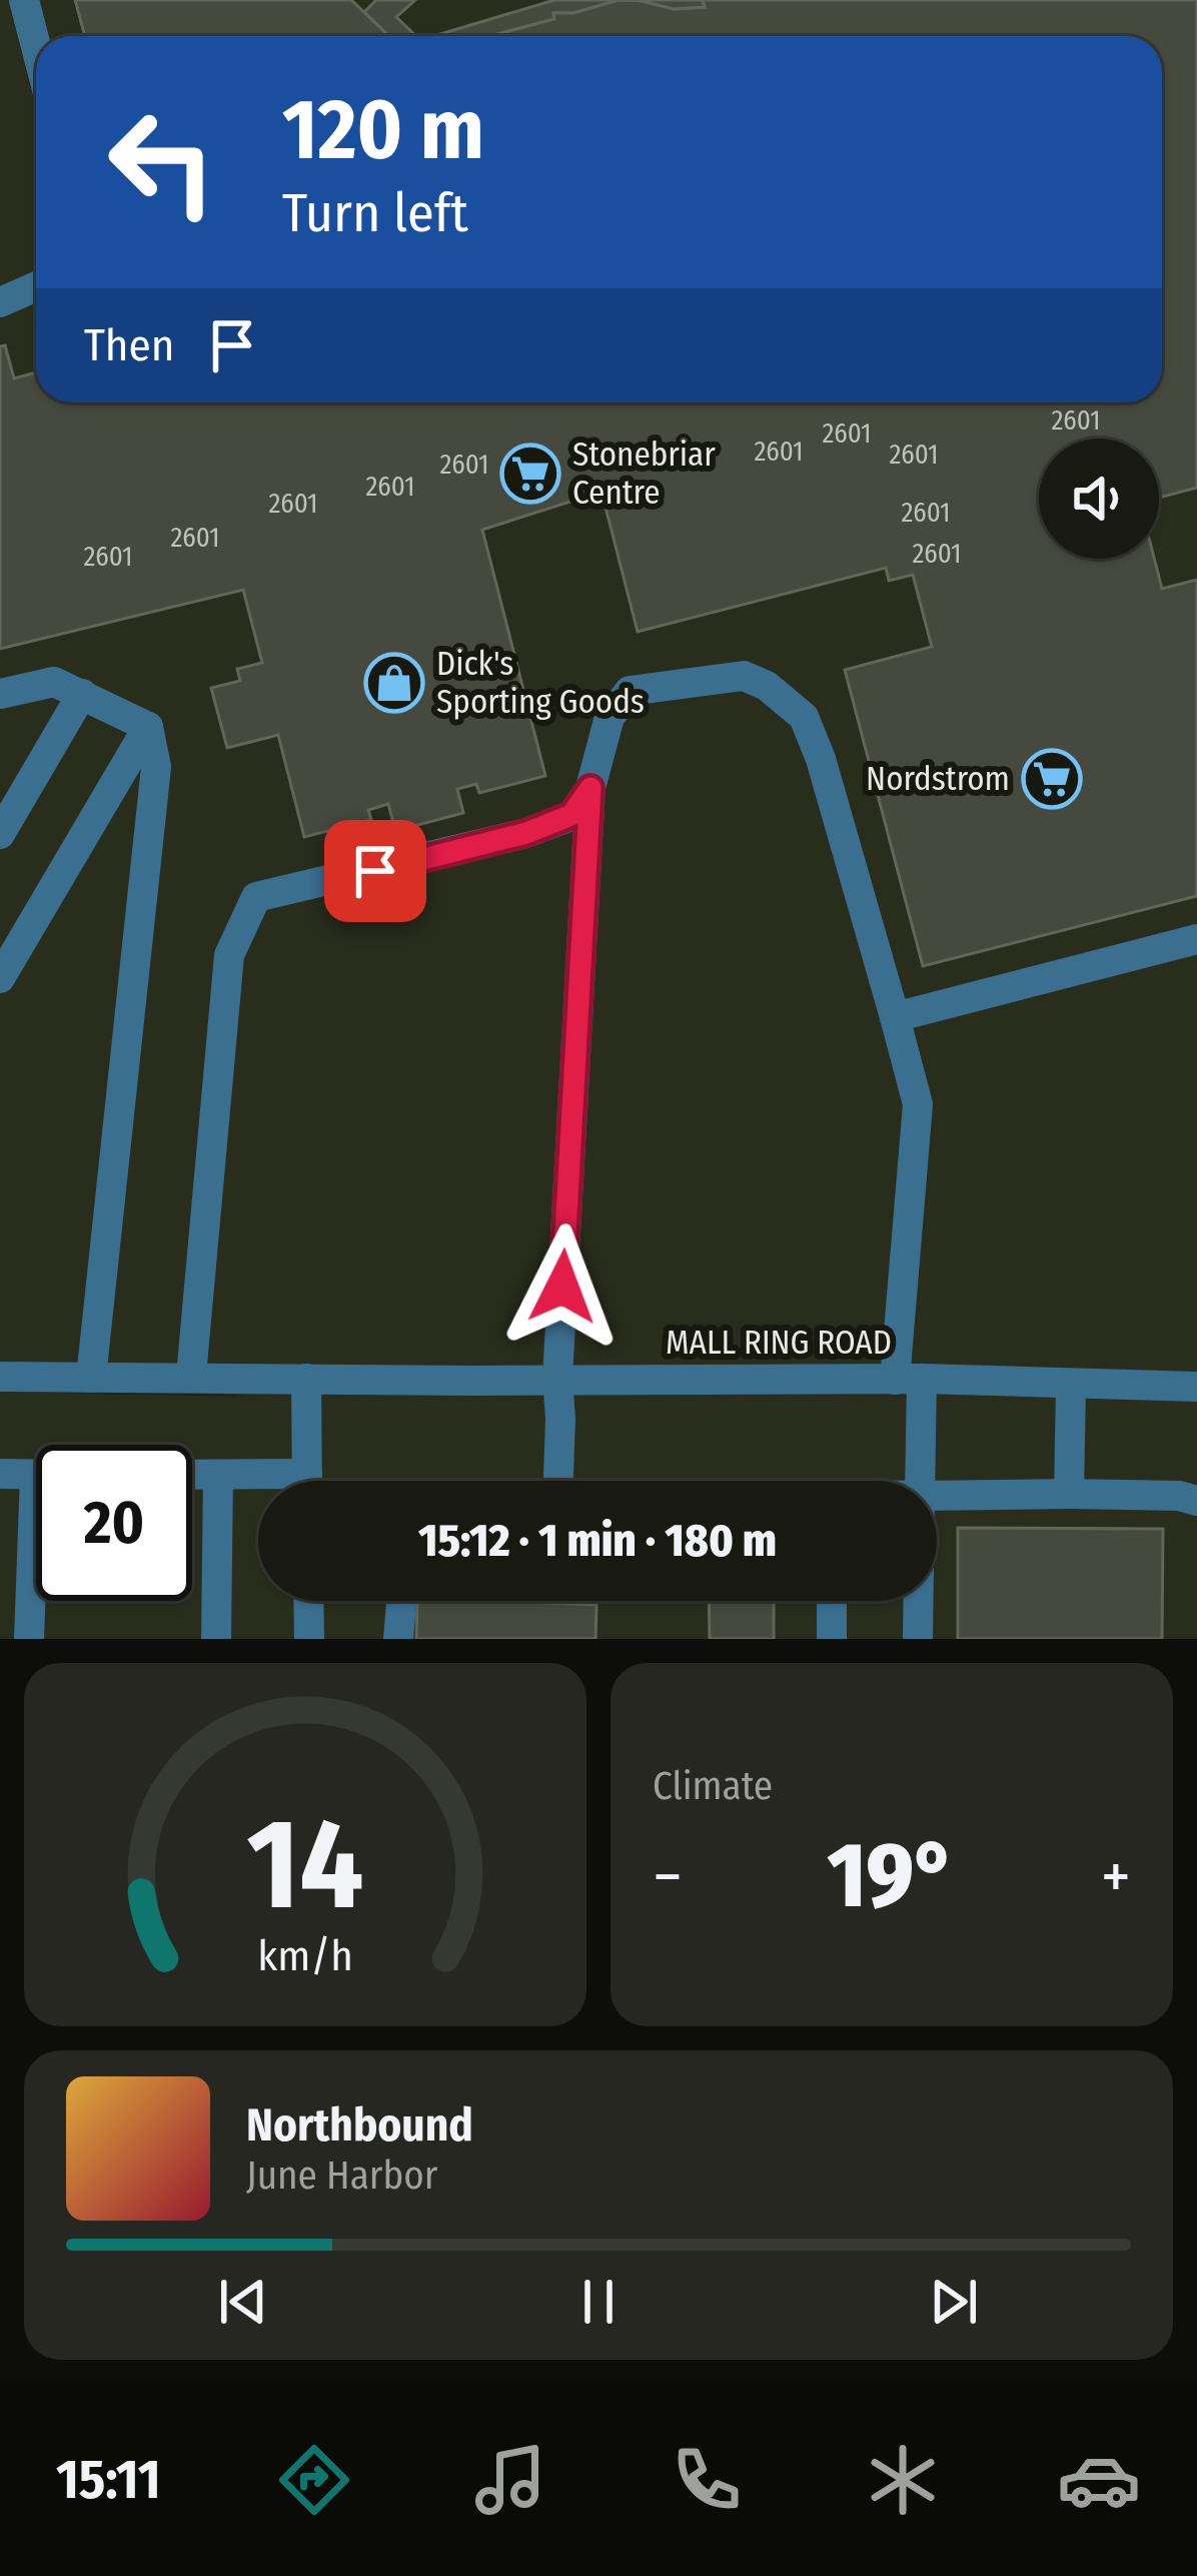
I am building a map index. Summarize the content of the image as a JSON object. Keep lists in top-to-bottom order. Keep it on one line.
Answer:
{"streets":{"street":["MALL RING ROAD"]},"places":{"supermarket":["Stonebriar Centre","Nordstrom"],"shop":["Dick's Sporting Goods"]},"house_numbers":["2601","2601","2601","2601","2601","2601","2601","2601","2601","2601","2601"],"page":{"turn":["120 m","Turn left"],"then":"Then","limit":"20","trip":"15:12 · 1 min · 180 m","tile":"Climate","heat":["−","19°","+"],"song":["Northbound","June Harbor"],"tabs":"15:11","gauge":["14","km/h"]}}
